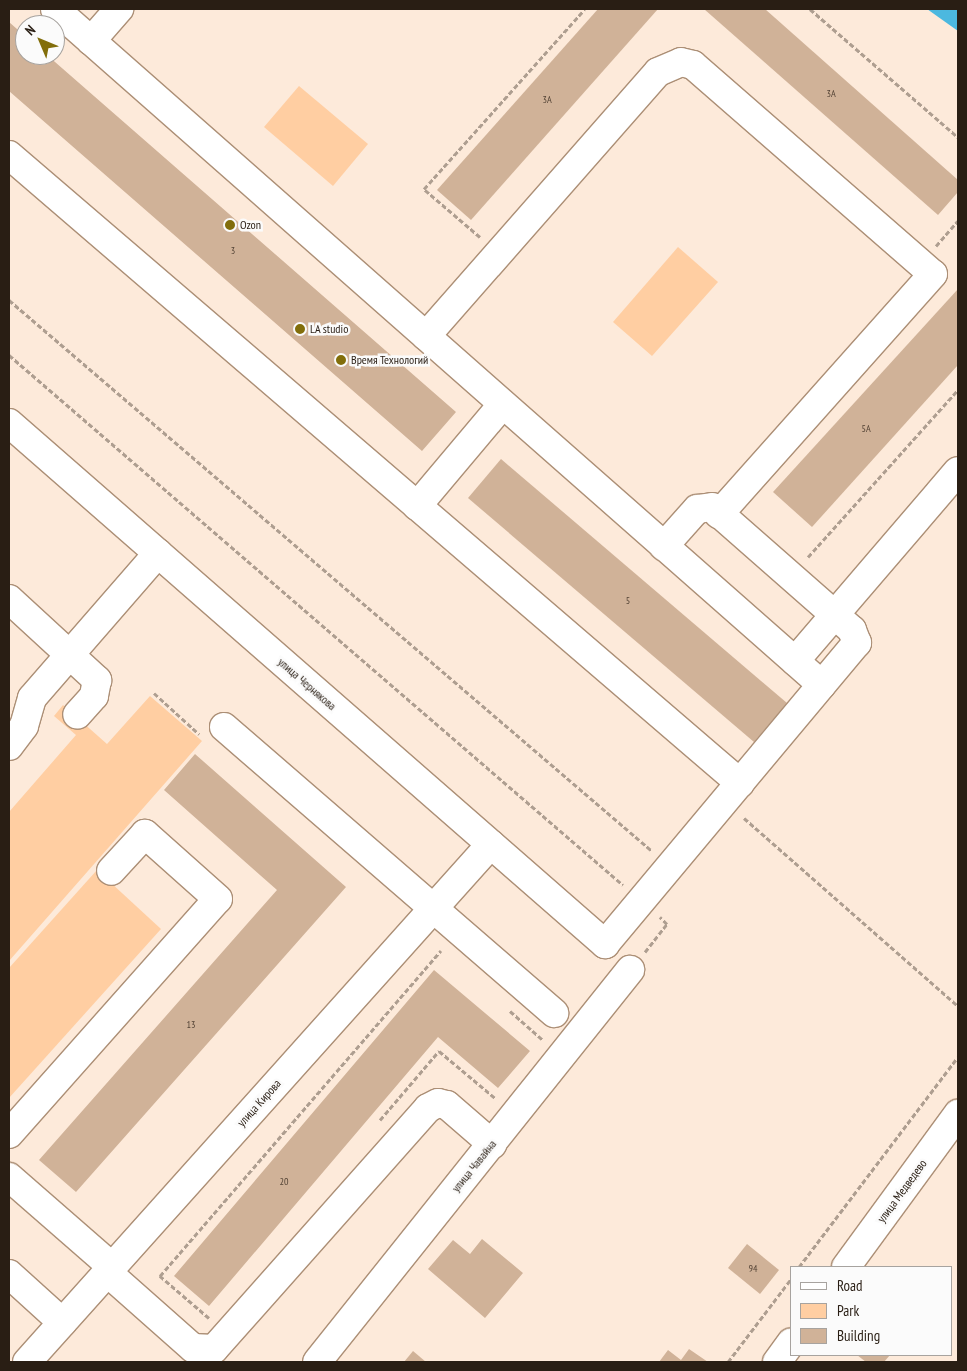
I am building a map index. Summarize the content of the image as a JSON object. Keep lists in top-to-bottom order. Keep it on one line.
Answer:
{"streets":{"street":["улица Чернякова","улица Кирова","улица Чавайна","улица Медведево"]},"crossings":[["улица Чернякова","улица Кирова"]],"places":["Ozon","LА studio","Время Технологий"],"house_numbers":["3А","3А","3","5А","5","13","20","94"],"legend":["Road","Park","Building"],"north":"top left"}
